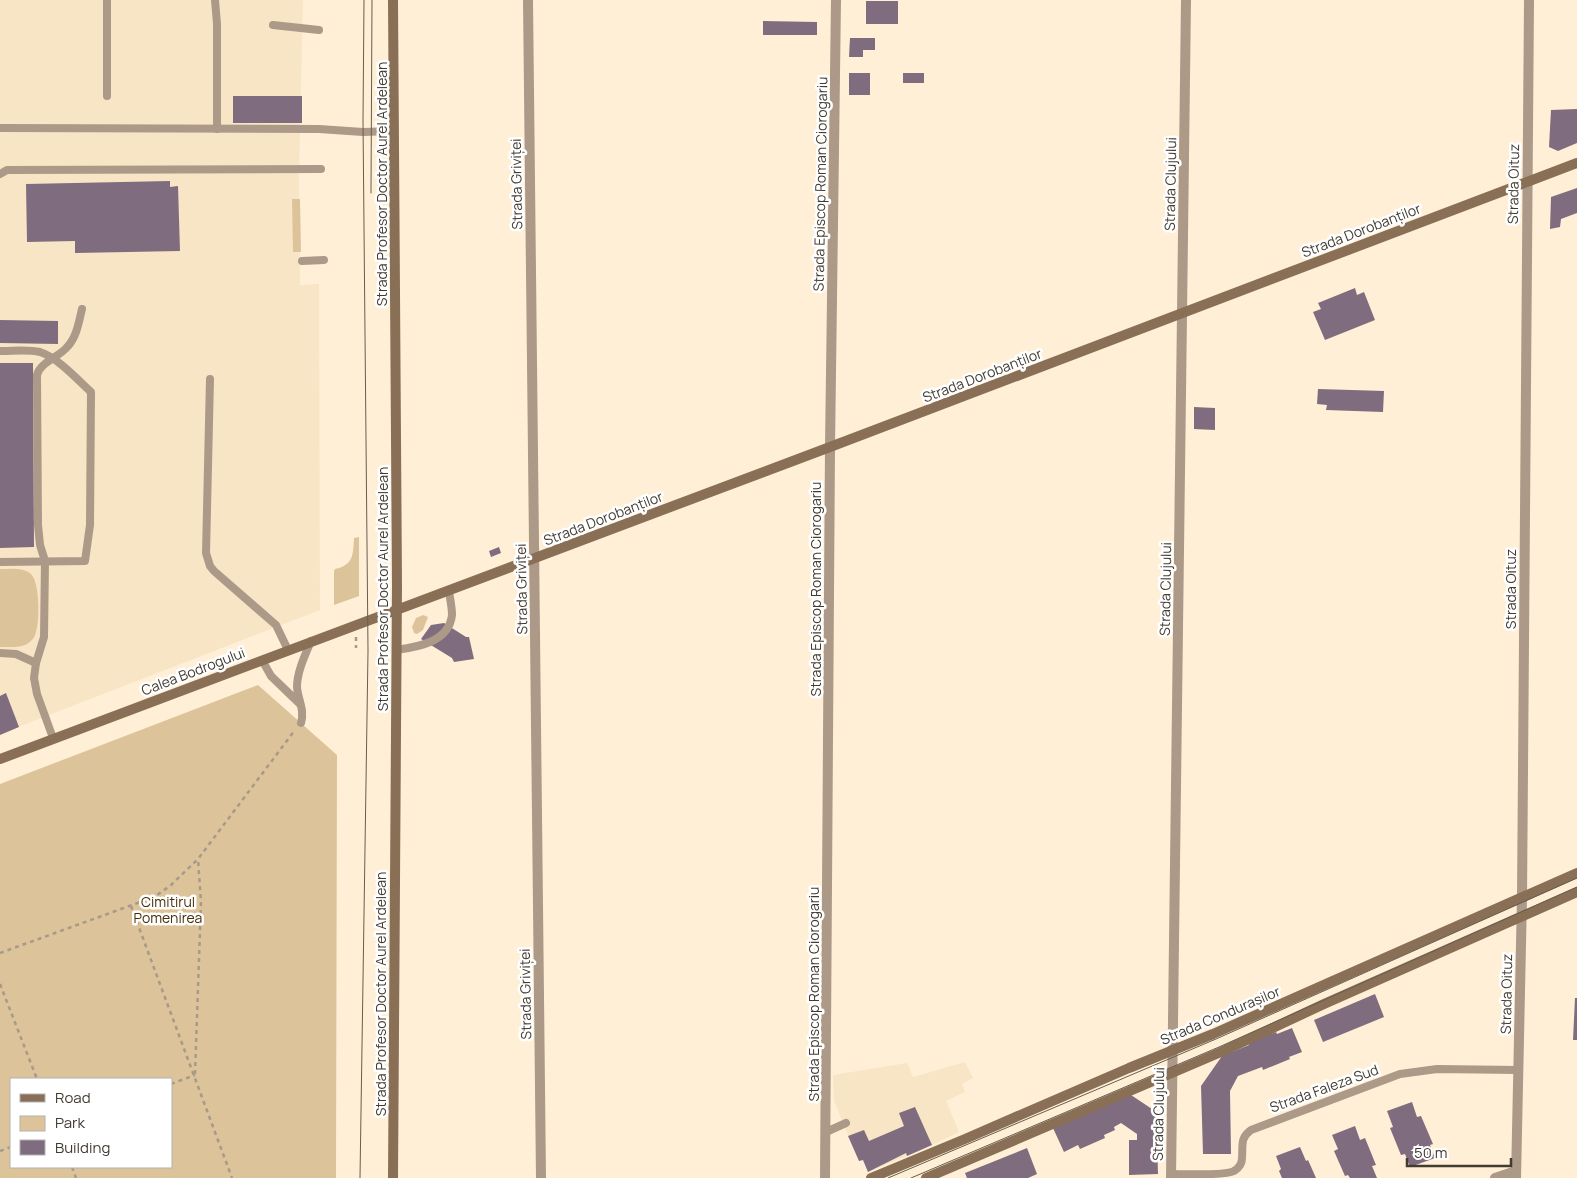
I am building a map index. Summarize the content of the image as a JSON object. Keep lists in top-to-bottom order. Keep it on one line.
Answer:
{"streets":{"main road":["Strada Profesor Doctor Aurel Ardelean","Strada Dorobanților","Calea Bodrogului","Strada Condurașilor"],"street":["Strada Griviței","Strada Episcop Roman Ciorogariu","Strada Clujului","Strada Oituz"],"lane":["Strada Faleza Sud"]},"crossings":[["Strada Profesor Doctor Aurel Ardelean","Strada Dorobanților"],["Strada Profesor Doctor Aurel Ardelean","Calea Bodrogului"],["Strada Griviței","Strada Dorobanților"],["Strada Episcop Roman Ciorogariu","Strada Dorobanților"],["Strada Clujului","Strada Dorobanților"],["Strada Clujului","Strada Condurașilor"],["Strada Clujului","Strada Faleza Sud"],["Strada Oituz","Strada Dorobanților"],["Strada Oituz","Strada Condurașilor"],["Strada Oituz","Strada Faleza Sud"],["Strada Dorobanților","Calea Bodrogului"]],"parks":["Cimitirul Pomenirea"],"legend":["Road","Park","Building"],"scale_bar":"50 m"}
